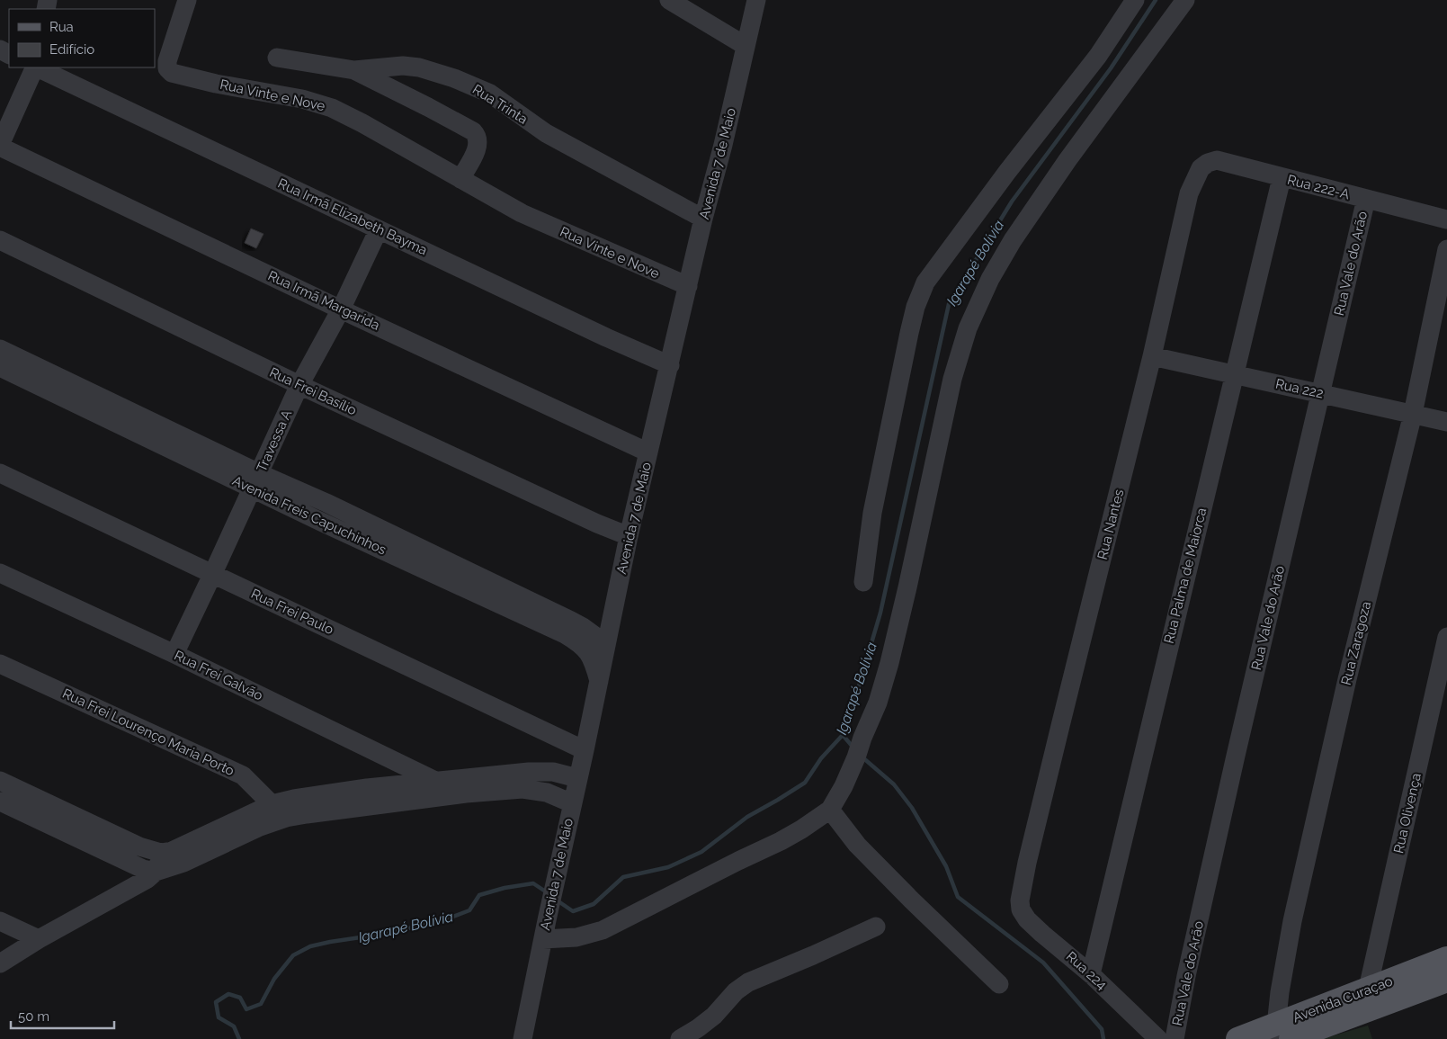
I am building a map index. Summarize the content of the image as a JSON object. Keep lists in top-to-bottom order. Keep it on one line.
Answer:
{"streets":{"main road":["Avenida Curaçao"],"street":["Rua Vinte e Nove","Rua Trinta","Avenida 7 de Maio","Rua 222-A","Rua Irmã Elizabeth Bayma","Rua Vale do Arão","Rua Irmã Margarida","Rua 222","Rua Frei Basílio","Travessa A","Avenida Freis Capuchinhos","Rua Nantes","Rua Palma de Maiorca","Rua Frei Paulo","Rua Zaragoza","Rua Frei Galvão","Rua Frei Lourenço Maria Porto","Rua Olivença","Rua 224"]},"crossings":[["Rua Vinte e Nove","Avenida 7 de Maio"],["Rua Trinta","Avenida 7 de Maio"],["Avenida 7 de Maio","Rua Irmã Elizabeth Bayma"],["Avenida 7 de Maio","Rua Irmã Margarida"],["Avenida 7 de Maio","Rua Frei Basílio"],["Avenida 7 de Maio","Avenida Freis Capuchinhos"],["Avenida 7 de Maio","Rua Frei Paulo"],["Rua 222-A","Rua Vale do Arão"],["Rua 222-A","Rua Nantes"],["Rua 222-A","Rua Palma de Maiorca"],["Rua Irmã Elizabeth Bayma","Travessa A"],["Rua Vale do Arão","Rua 222"],["Rua Irmã Margarida","Travessa A"],["Rua 222","Rua Nantes"],["Rua 222","Rua Palma de Maiorca"],["Rua 222","Rua Zaragoza"],["Rua Frei Basílio","Travessa A"],["Travessa A","Avenida Freis Capuchinhos"],["Travessa A","Rua Frei Paulo"],["Travessa A","Rua Frei Galvão"],["Rua Nantes","Rua 224"],["Rua Palma de Maiorca","Rua 224"],["Rua Zaragoza","Avenida Curaçao"],["Rua Olivença","Avenida Curaçao"]],"water":["Igarapé Bolívia"],"legend":["Rua","Edifício"],"scale_bar":"50 m"}
